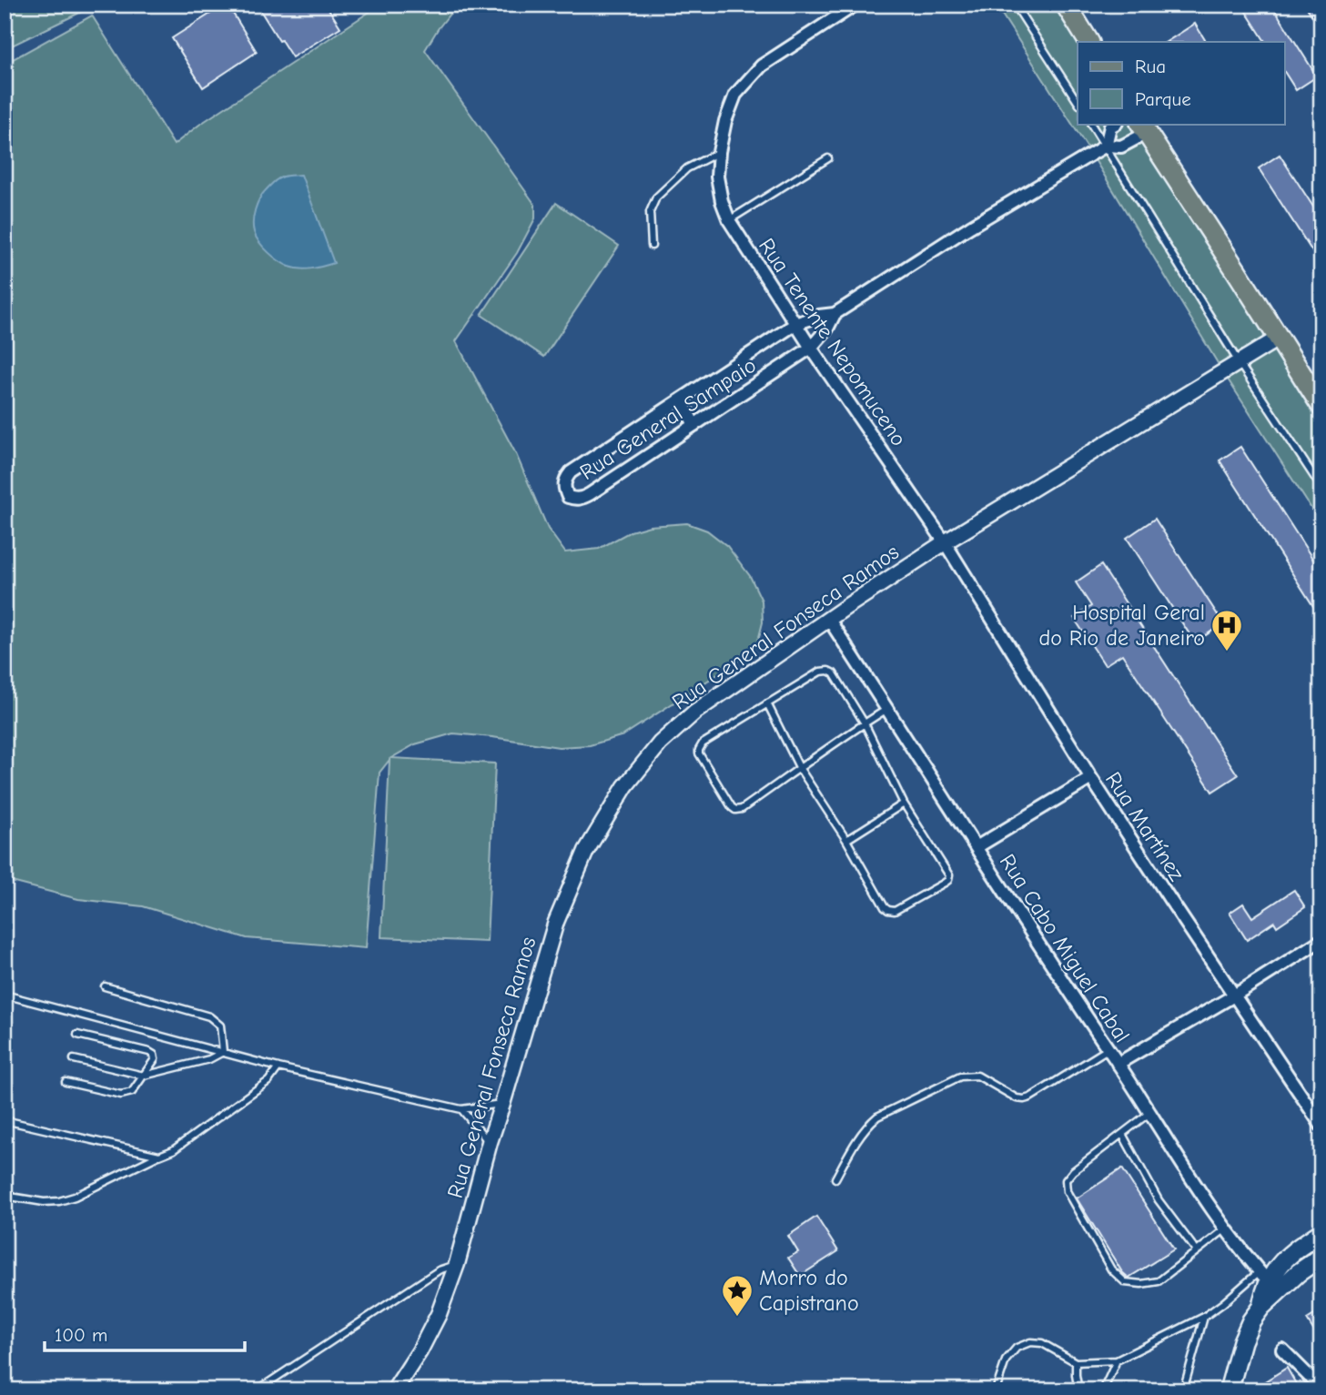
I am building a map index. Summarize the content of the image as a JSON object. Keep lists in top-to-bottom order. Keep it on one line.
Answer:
{"streets":{"street":["Rua Tenente Nepomuceno","Rua General Sampaio","Rua General Fonseca Ramos","Rua Martínez","Rua Cabo Miguel Cabal"]},"crossings":[["Rua Tenente Nepomuceno","Rua General Sampaio"],["Rua Tenente Nepomuceno","Rua General Fonseca Ramos"],["Rua Tenente Nepomuceno","Rua Martínez"],["Rua General Fonseca Ramos","Rua Martínez"],["Rua General Fonseca Ramos","Rua Cabo Miguel Cabal"]],"places":{"hospital":["Hospital Geral do Rio de Janeiro"],"place":["Morro do Capistrano"]},"legend":["Rua","Parque"],"scale_bar":"100 m"}
